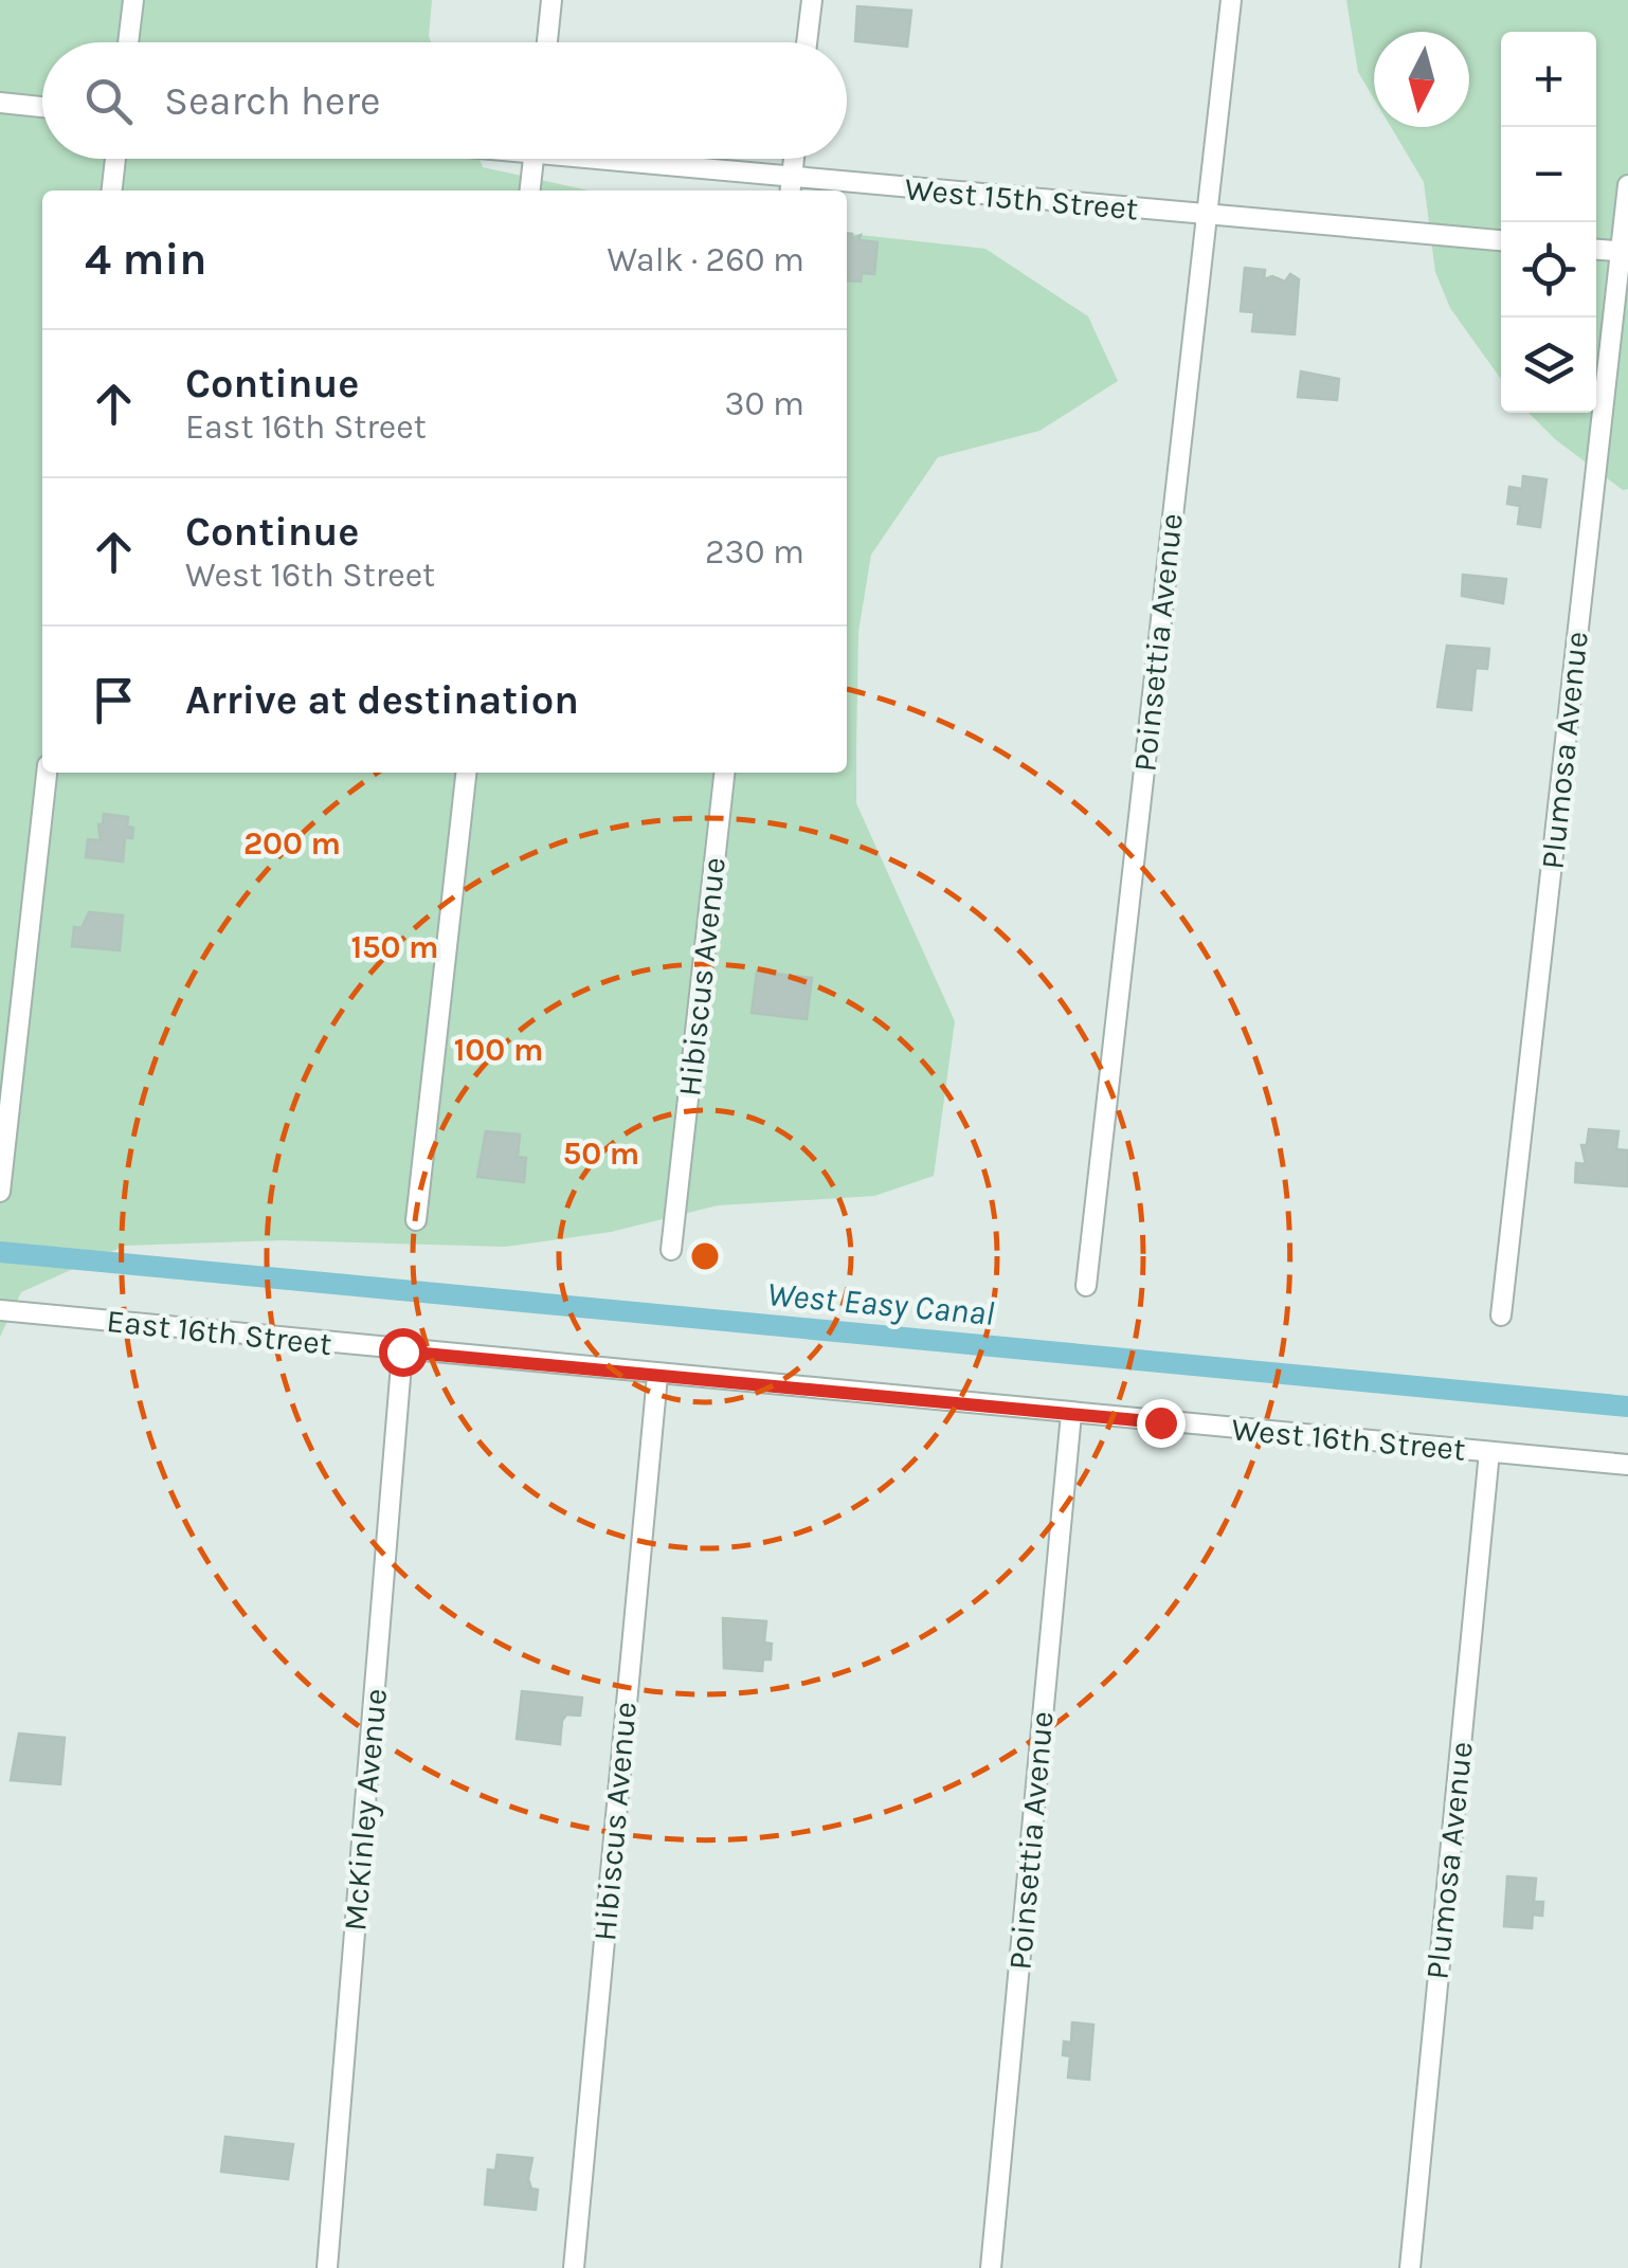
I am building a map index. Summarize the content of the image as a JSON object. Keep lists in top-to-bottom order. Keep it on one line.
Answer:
{"streets":{"street":["West 15th Street","Poinsettia Avenue","Plumosa Avenue","Hibiscus Avenue","East 16th Street","West 16th Street","McKinley Avenue"]},"crossings":[["West 15th Street","Poinsettia Avenue"],["Poinsettia Avenue","West 16th Street"],["Plumosa Avenue","West 16th Street"],["Hibiscus Avenue","West 16th Street"],["East 16th Street","West 16th Street"],["East 16th Street","McKinley Avenue"]],"water":["West Easy Canal"],"north":"bottom","page":{"map_buttons":["+","−"],"search":"Search here","heading":["4 min","Walk · 260 m"],"list":[["Continue","East 16th Street","30 m"],["Continue","West 16th Street","230 m"],"Arrive at destination"]},"rings":["200 m","150 m","100 m","50 m"]}
